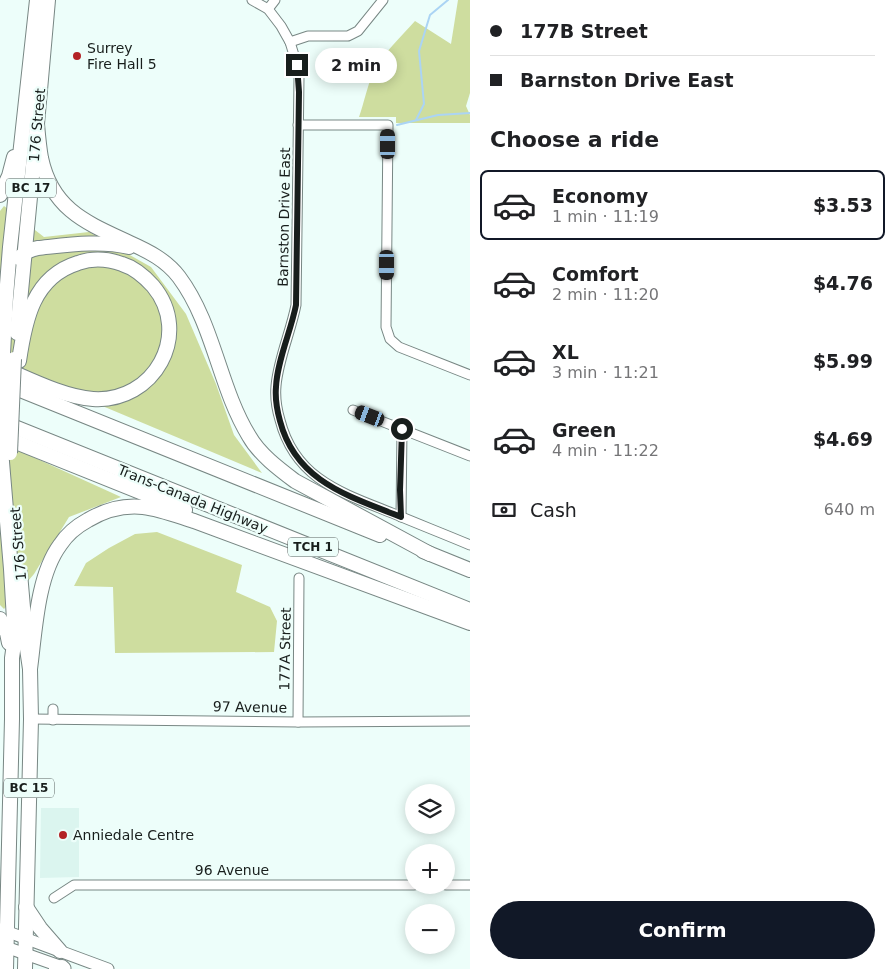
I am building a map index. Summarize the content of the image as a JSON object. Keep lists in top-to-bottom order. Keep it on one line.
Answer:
{"streets":{"highway":["176 Street","BC 17","Trans-Canada Highway","TCH 1","BC 15"],"street":["Barnston Drive East","177A Street","97 Avenue","96 Avenue"]},"crossings":[["176 Street","97 Avenue"],["177A Street","97 Avenue"]],"places":["Surrey Fire Hall 5","Anniedale Centre"],"page":{"banner":["177B Street","Barnston Drive East"],"bubble":"2 min","heading":"Choose a ride","list":[{"name":"Economy","note":"1 min · 11:19","value":"$3.53"},{"name":"Comfort","note":"2 min · 11:20","value":"$4.76"},{"name":"XL","note":"3 min · 11:21","value":"$5.99"},{"name":"Green","note":"4 min · 11:22","value":"$4.69"}],"pay":["Cash","640 m"],"map_buttons":["+","−"],"buttons":"Confirm"}}
